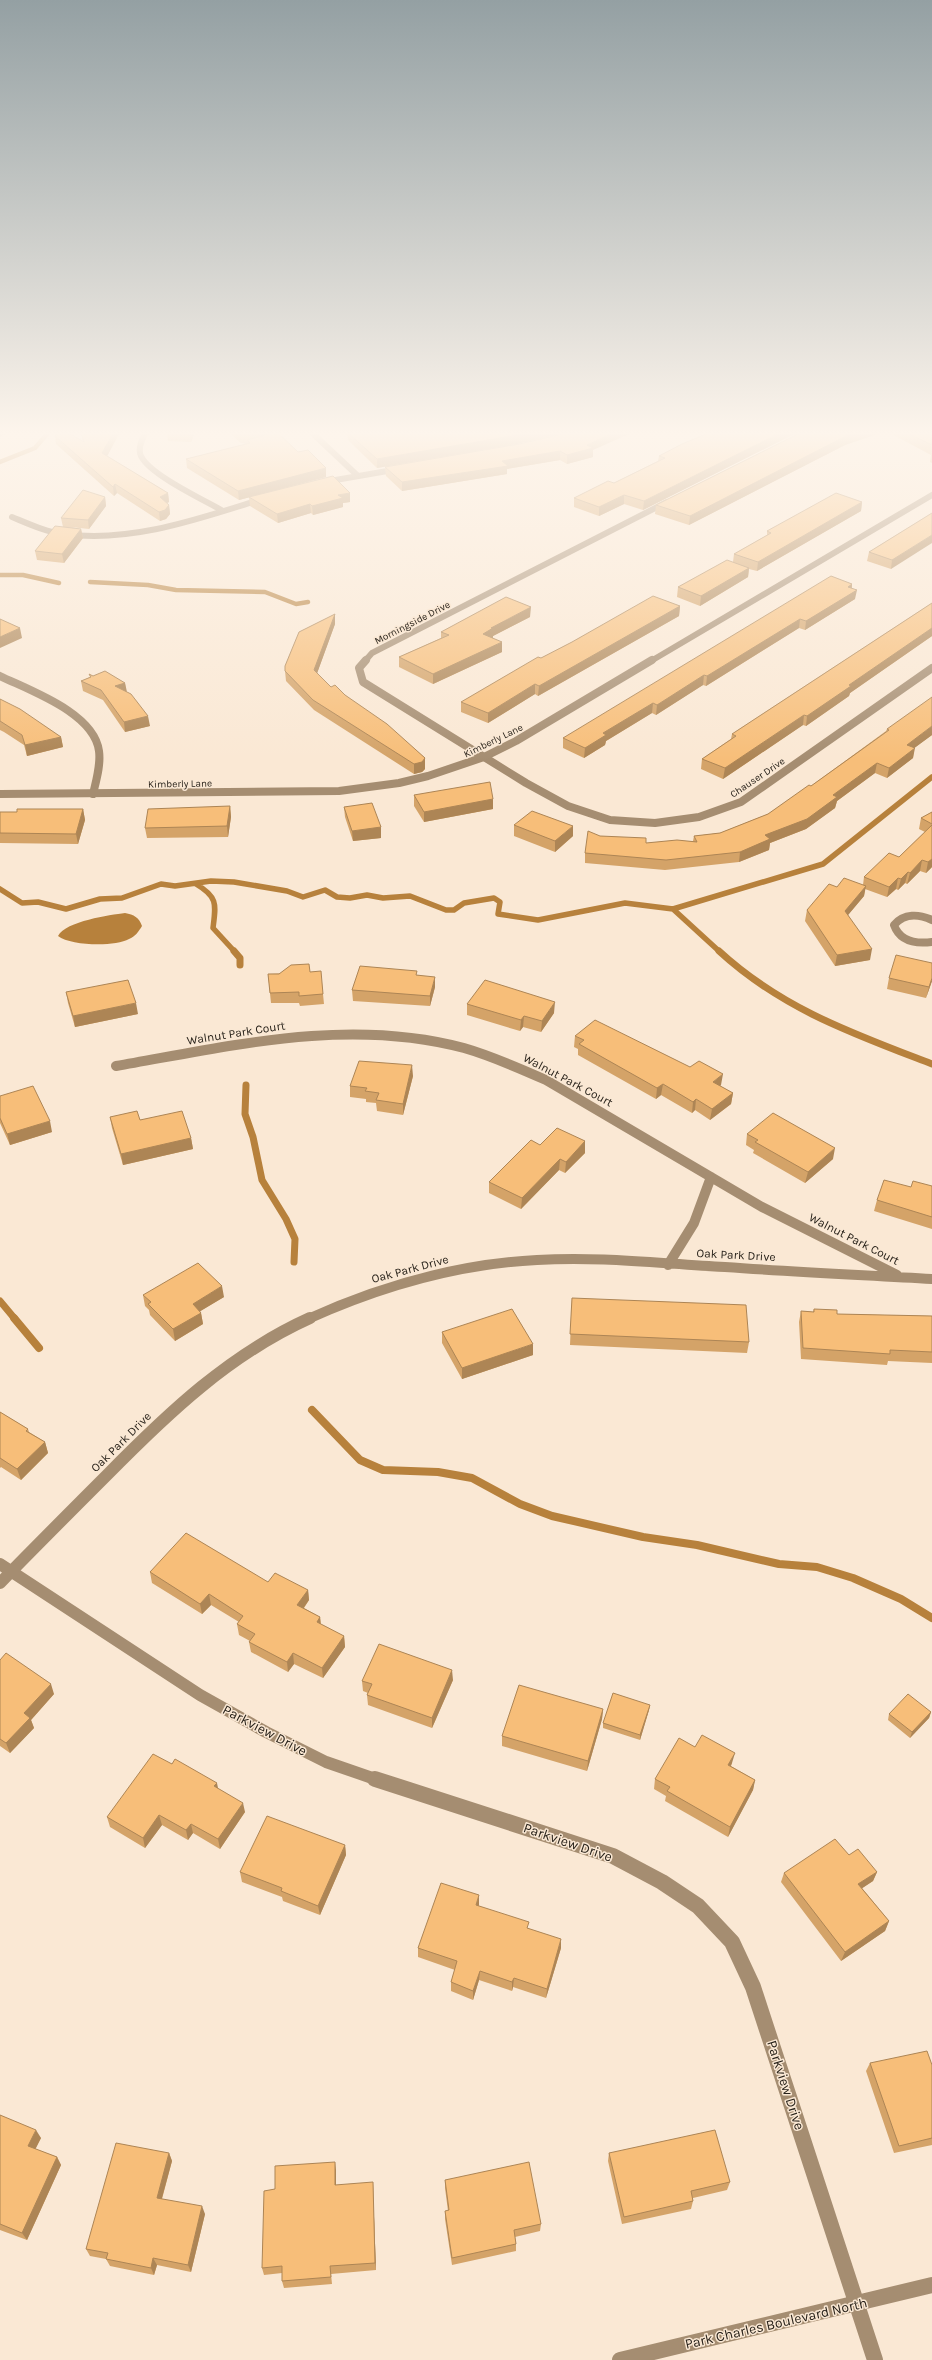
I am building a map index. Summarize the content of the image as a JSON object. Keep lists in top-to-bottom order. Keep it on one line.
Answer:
{"streets":{"street":["Morningside Drive","Kimberly Lane","Chauser Drive","Walnut Park Court","Oak Park Drive","Parkview Drive","Park Charles Boulevard North"]},"crossings":[["Morningside Drive","Kimberly Lane"],["Morningside Drive","Chauser Drive"],["Kimberly Lane","Chauser Drive"],["Walnut Park Court","Oak Park Drive"],["Oak Park Drive","Parkview Drive"],["Parkview Drive","Park Charles Boulevard North"]]}
